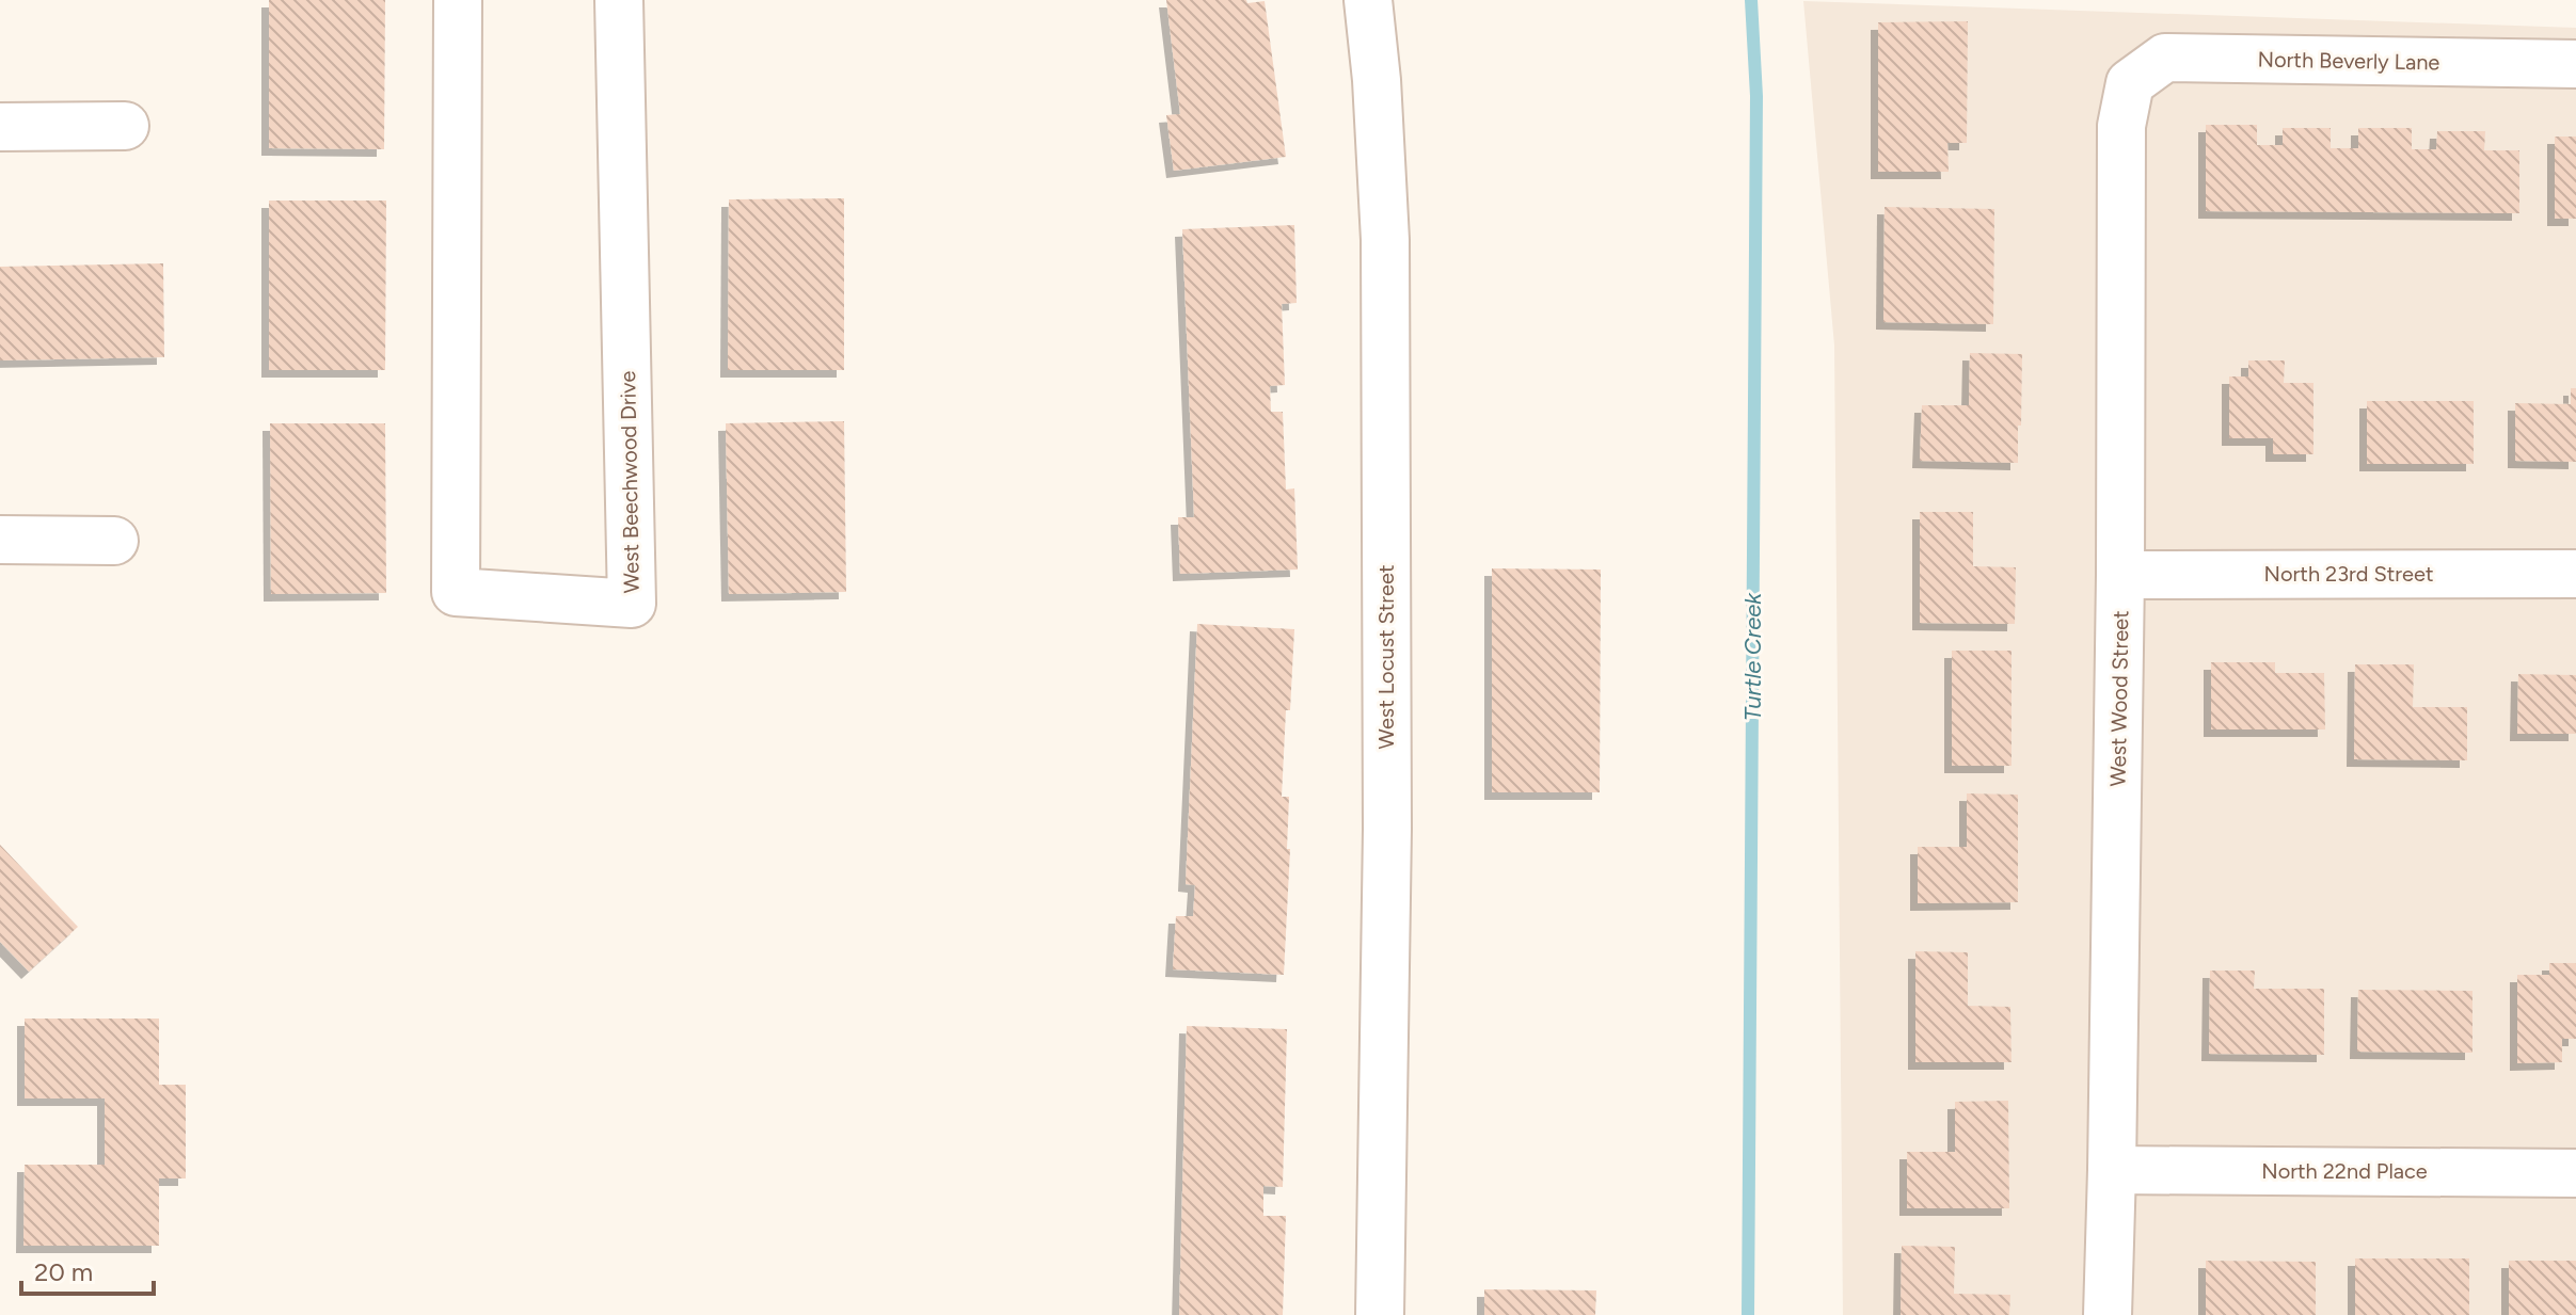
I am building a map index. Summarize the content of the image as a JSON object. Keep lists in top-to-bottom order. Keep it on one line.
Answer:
{"streets":{"street":["North Beverly Lane","West Beechwood Drive","North 23rd Street","West Locust Street","West Wood Street","North 22nd Place"]},"crossings":[["North Beverly Lane","West Wood Street"],["North 23rd Street","West Wood Street"],["West Wood Street","North 22nd Place"]],"water":["Turtle Creek"],"scale_bar":"20 m"}
